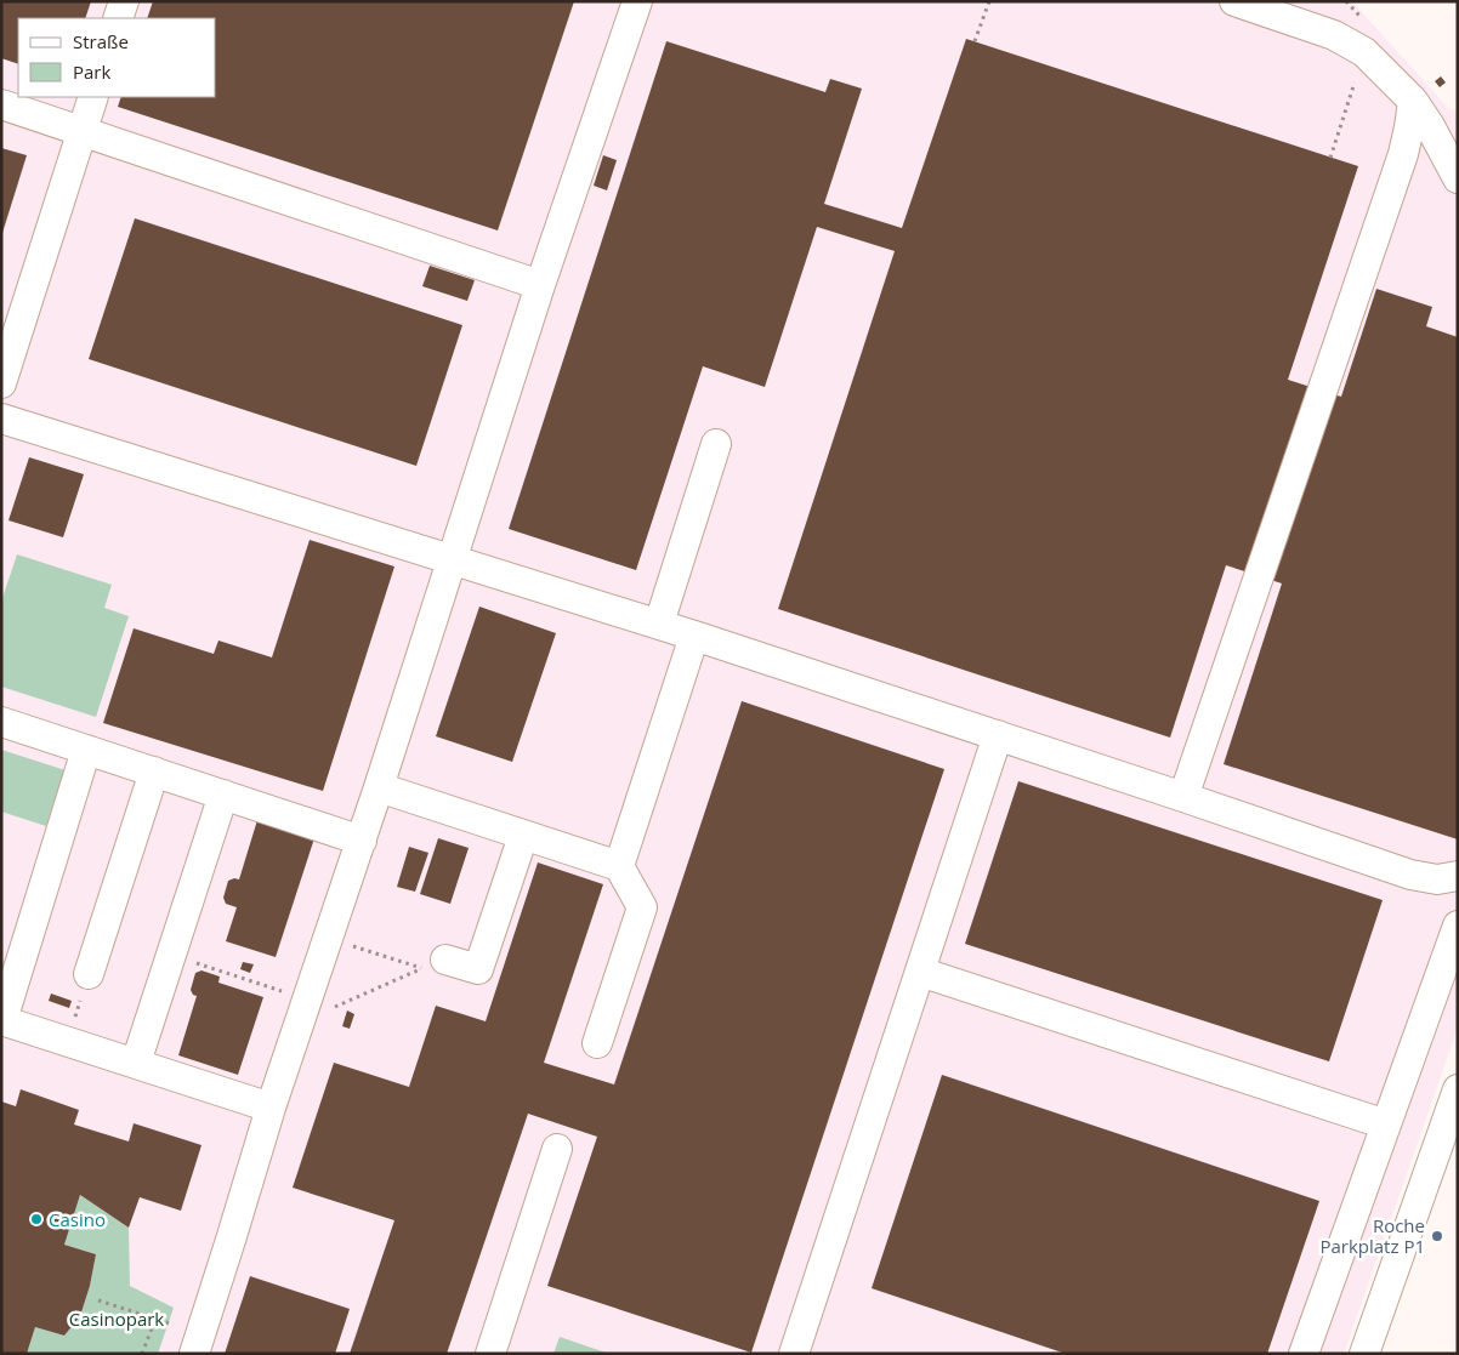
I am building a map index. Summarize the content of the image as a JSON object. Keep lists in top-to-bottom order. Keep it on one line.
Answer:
{"parks":["Casinopark"],"places":["Casino","Roche Parkplatz P1"],"legend":["Straße","Park"]}
